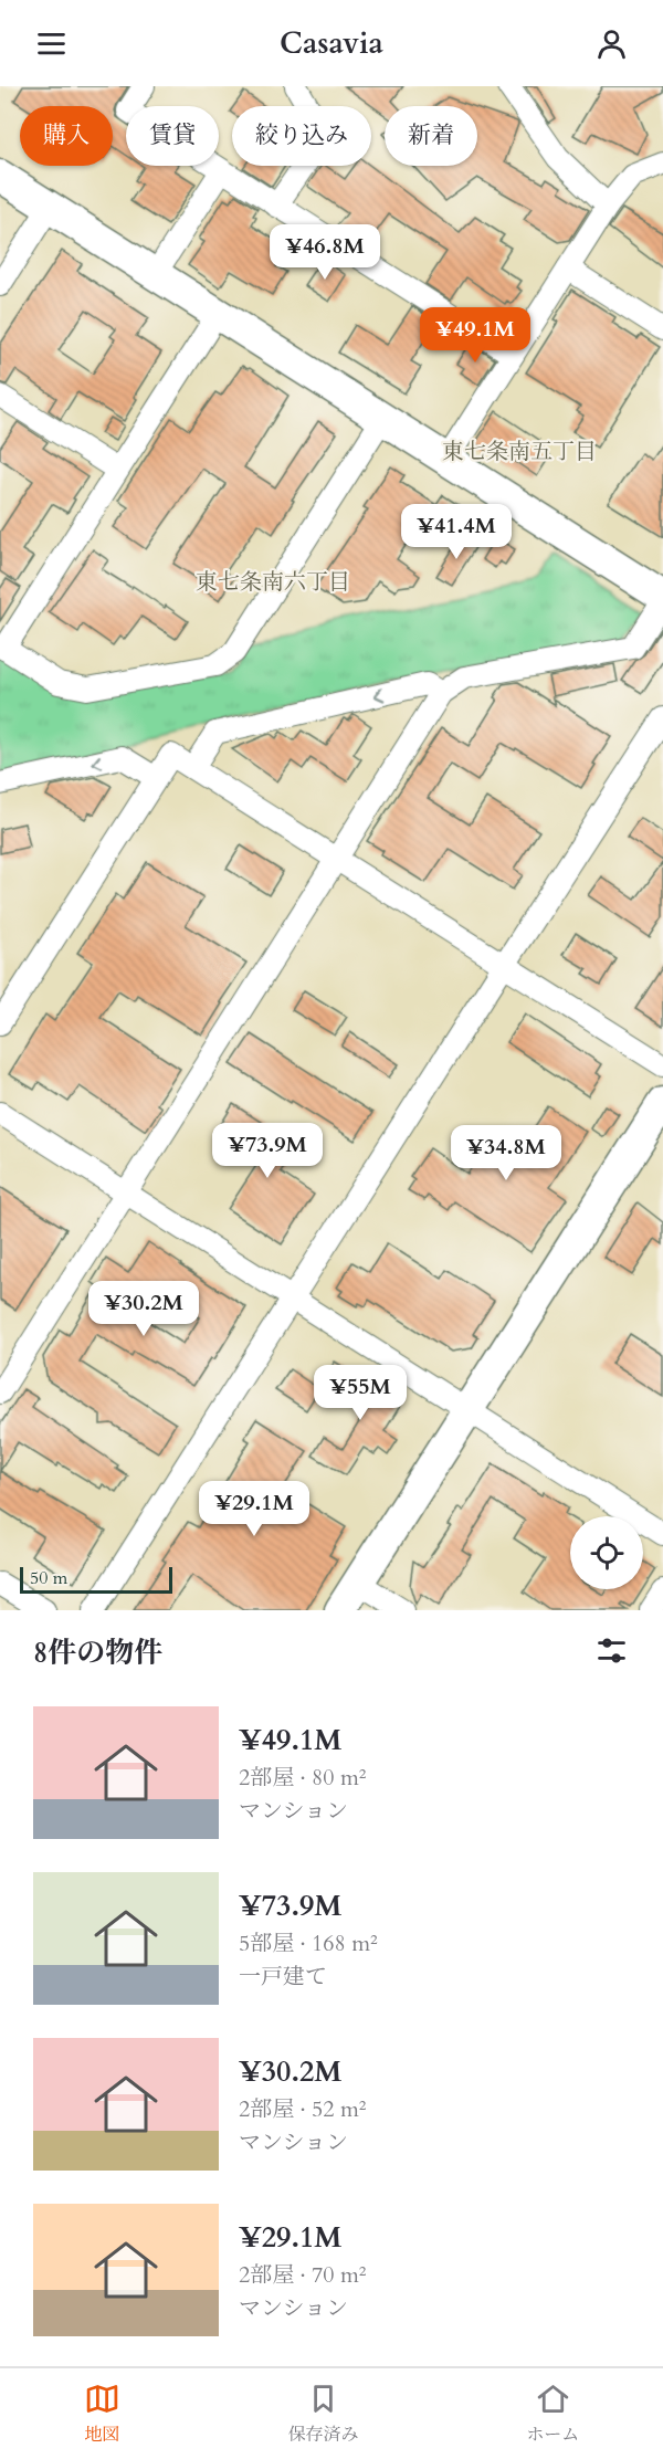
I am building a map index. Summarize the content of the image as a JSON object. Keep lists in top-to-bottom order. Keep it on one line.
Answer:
{"districts":["東七条南五丁目","東七条南六丁目"],"scale_bar":"50 m","page":{"header":"Casavia","chip":["購入","賃貸","絞り込み","新着"],"price":["¥46.8M","¥49.1M","¥41.4M","¥73.9M","¥34.8M","¥30.2M","¥55M","¥29.1M"],"scale":"50 m","heading":"8件の物件","list":[{"name":"¥49.1M","note":"2部屋 · 80 m² · マンション"},{"name":"¥73.9M","note":"5部屋 · 168 m² · 一戸建て"},{"name":"¥30.2M","note":"2部屋 · 52 m² · マンション"},{"name":"¥29.1M","note":"2部屋 · 70 m² · マンション"}],"tabs":["地図","保存済み","ホーム"]}}
